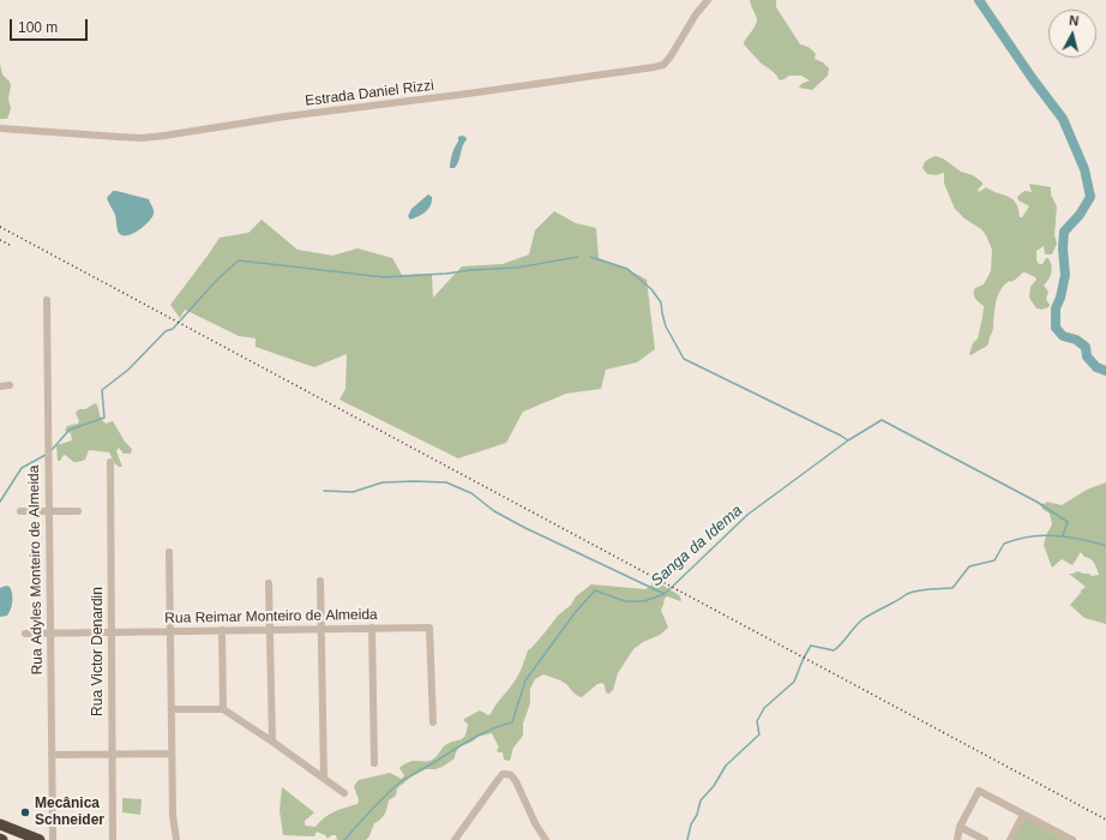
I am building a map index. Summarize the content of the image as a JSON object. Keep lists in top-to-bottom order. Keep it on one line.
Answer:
{"streets":{"street":["Estrada Daniel Rizzi","Rua Adyles Monteiro de Almeida","Rua Reimar Monteiro de Almeida","Rua Victor Denardin"]},"crossings":[["Rua Adyles Monteiro de Almeida","Rua Reimar Monteiro de Almeida"],["Rua Reimar Monteiro de Almeida","Rua Victor Denardin"]],"water":["Sanga da Idema"],"places":["Mecânica Schneider"],"scale_bar":"100 m","north":"top"}
